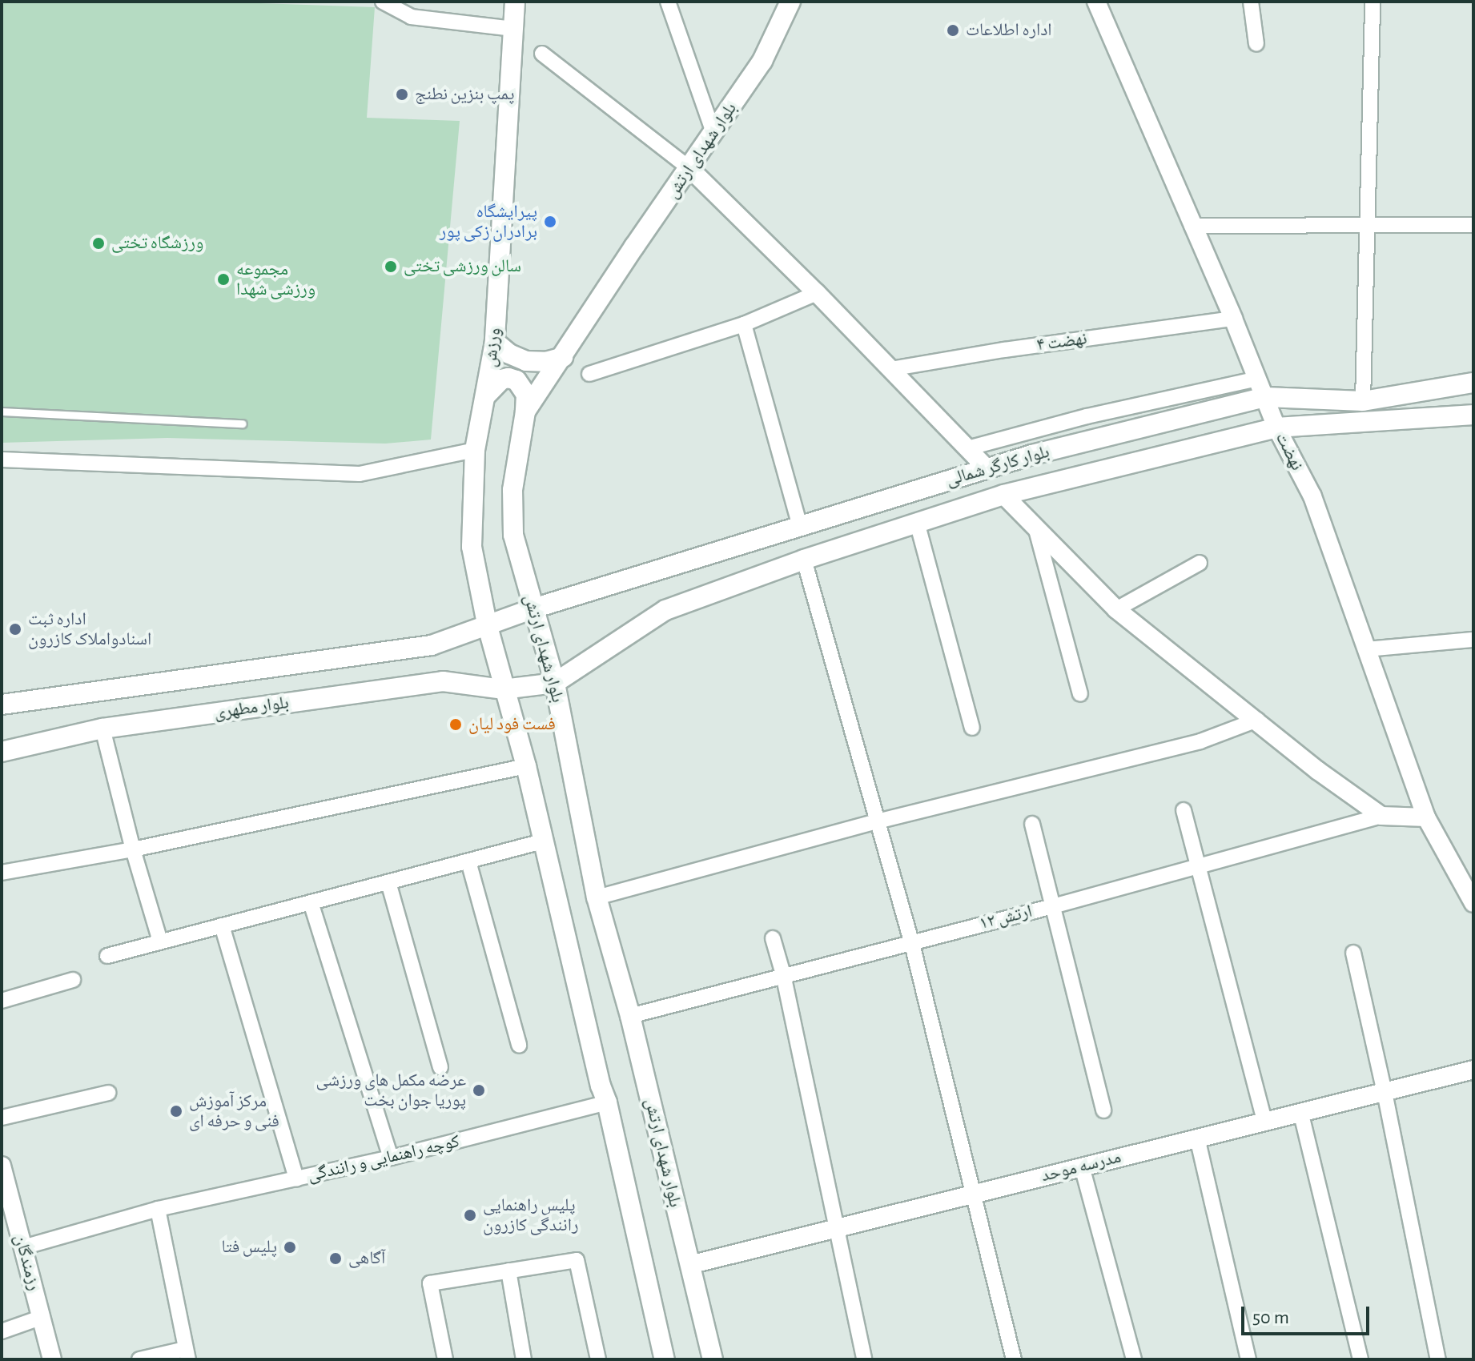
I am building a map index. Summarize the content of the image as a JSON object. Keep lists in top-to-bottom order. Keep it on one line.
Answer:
{"streets":{"main road":["بلوار شهدای ارتش","ورزش","بلوار کارگر شمالی","بلوار مطهری"],"street":["نهضت ۴","نهضت","ارتش ۱۲","کوچه راهنمایی و رانندگی","مدرسه موحد","رزمندگان"]},"crossings":[["بلوار شهدای ارتش","بلوار کارگر شمالی"],["بلوار شهدای ارتش","بلوار مطهری"],["بلوار شهدای ارتش","ارتش ۱۲"],["بلوار شهدای ارتش","مدرسه موحد"],["نهضت ۴","نهضت"],["ورزش","بلوار مطهری"],["نهضت","بلوار کارگر شمالی"],["بلوار کارگر شمالی","بلوار مطهری"],["کوچه راهنمایی و رانندگی","رزمندگان"]],"places":["اداره اطلاعات","پمپ بنزین نطنج","پیرایشگاه برادران زکی پور","ورزشگاه تختی","سالن ورزشی تختی","مجموعه ورزشی شهدا","اداره ثبت اسنادواملاک کازرون","فست فود لیان","عرضه مکمل های ورزشی پوریا جوان بخت","مرکز آموزش فنی و حرفه ای","پلیس راهنمایی رانندگی کازرون","پلیس فتا","آگاهی"],"scale_bar":"50 m"}
